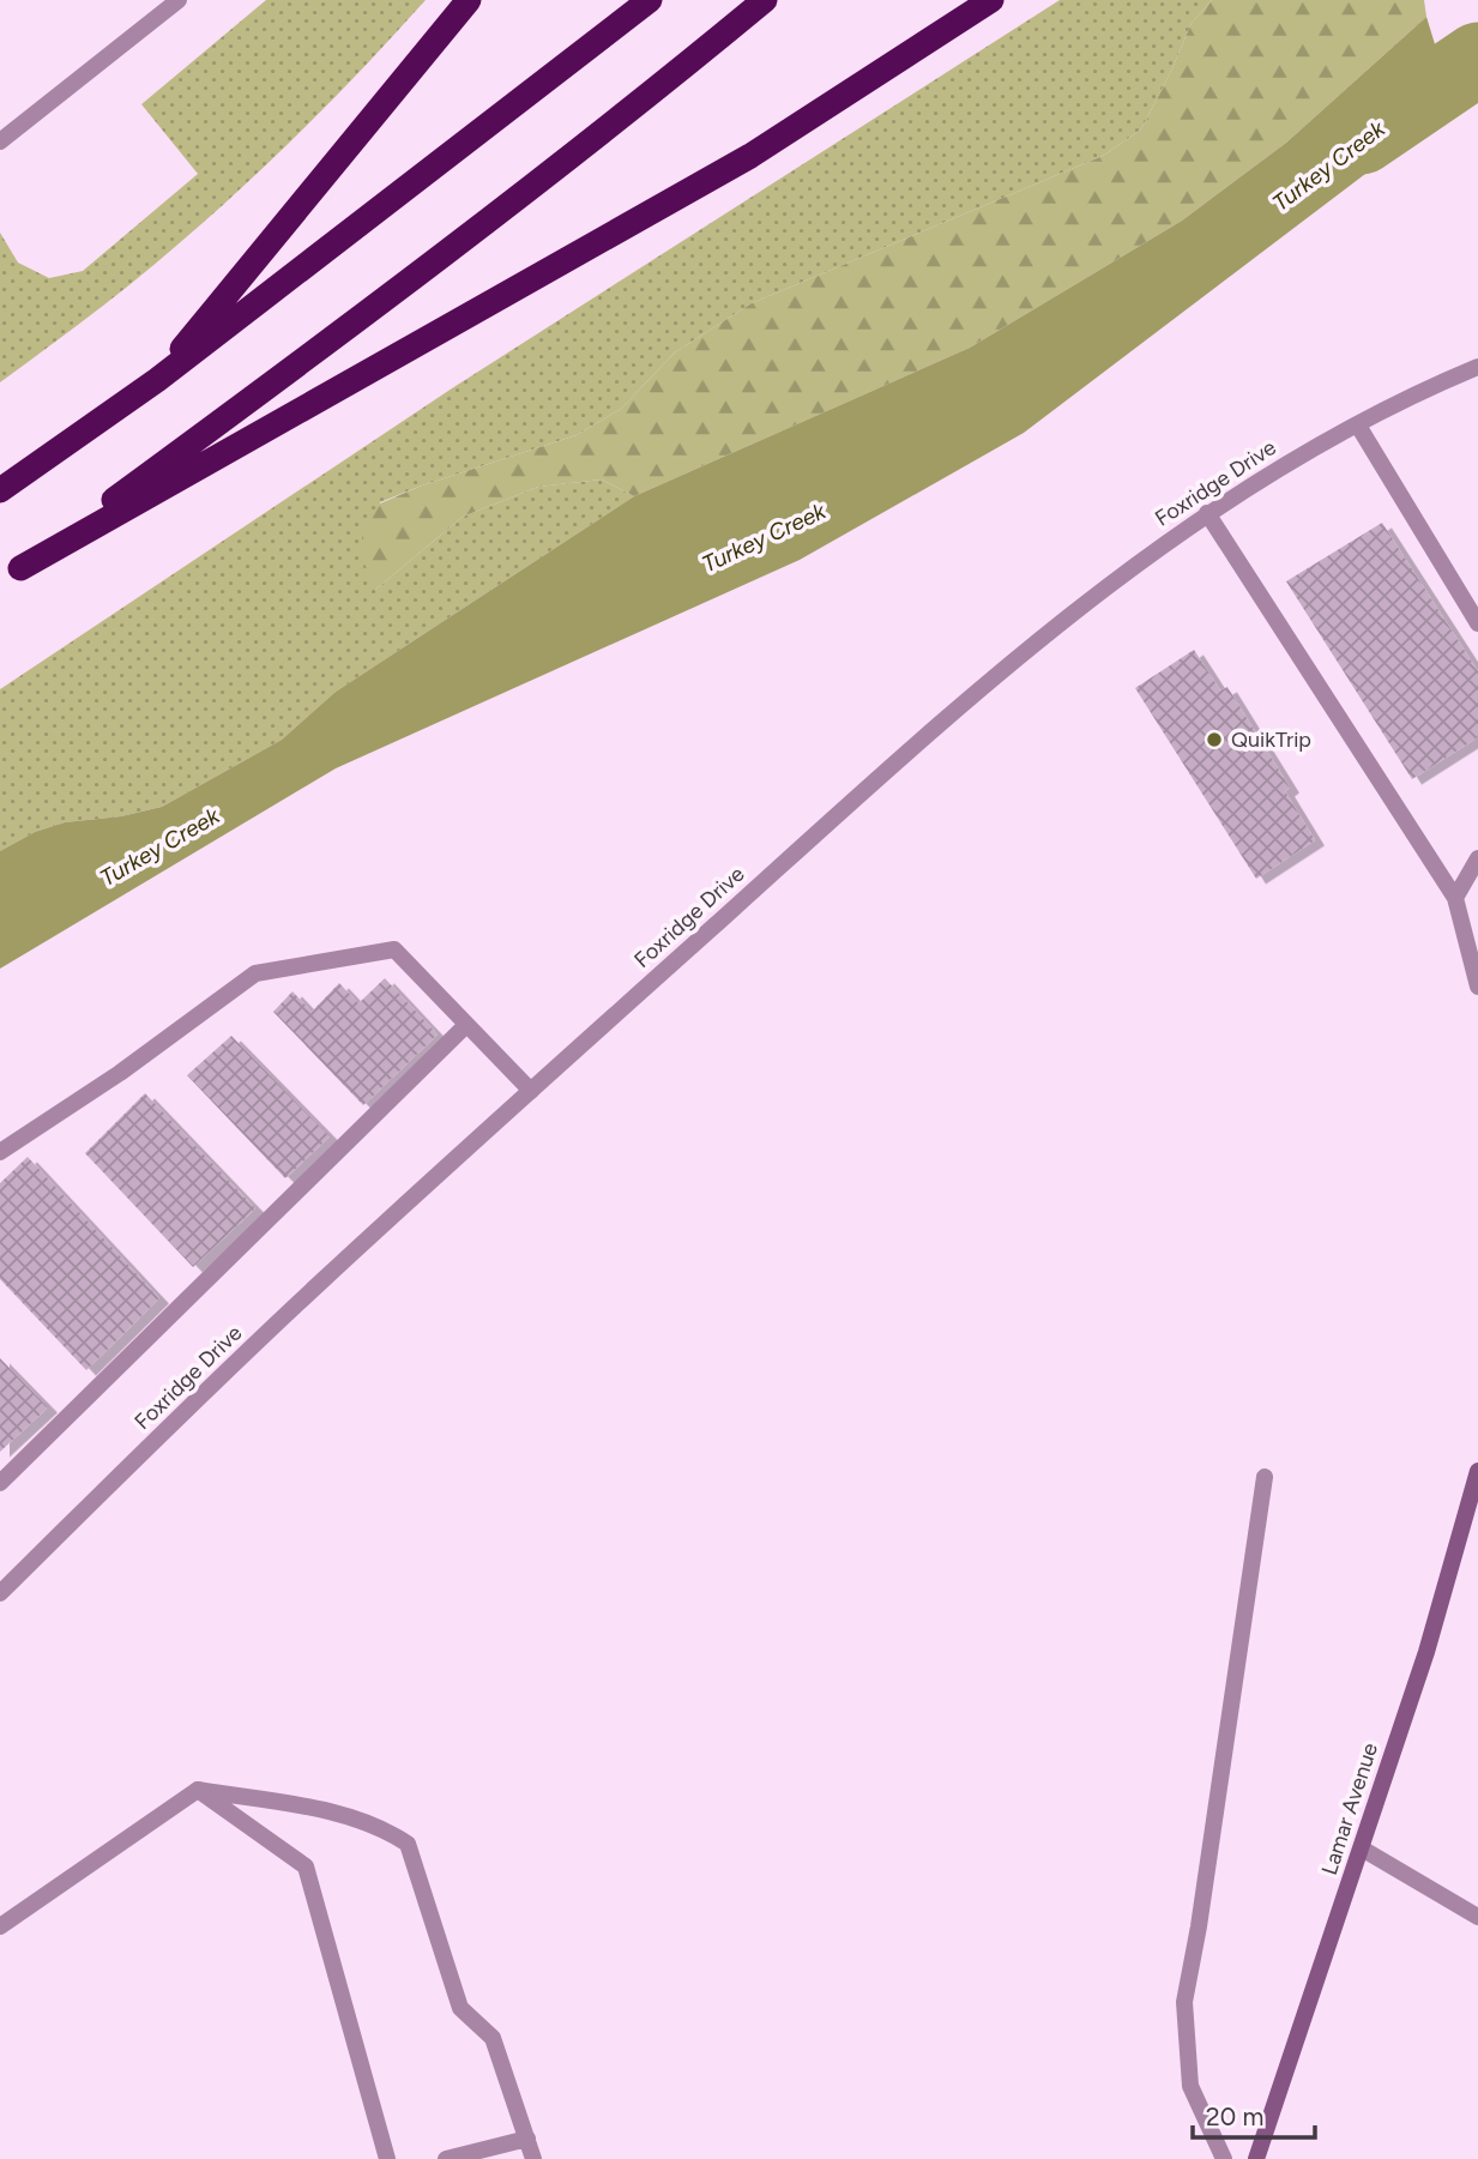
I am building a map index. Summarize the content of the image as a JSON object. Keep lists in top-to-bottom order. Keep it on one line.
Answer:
{"streets":{"street":["Foxridge Drive","Lamar Avenue"]},"water":["Turkey Creek"],"places":["QuikTrip"],"scale_bar":"20 m"}
